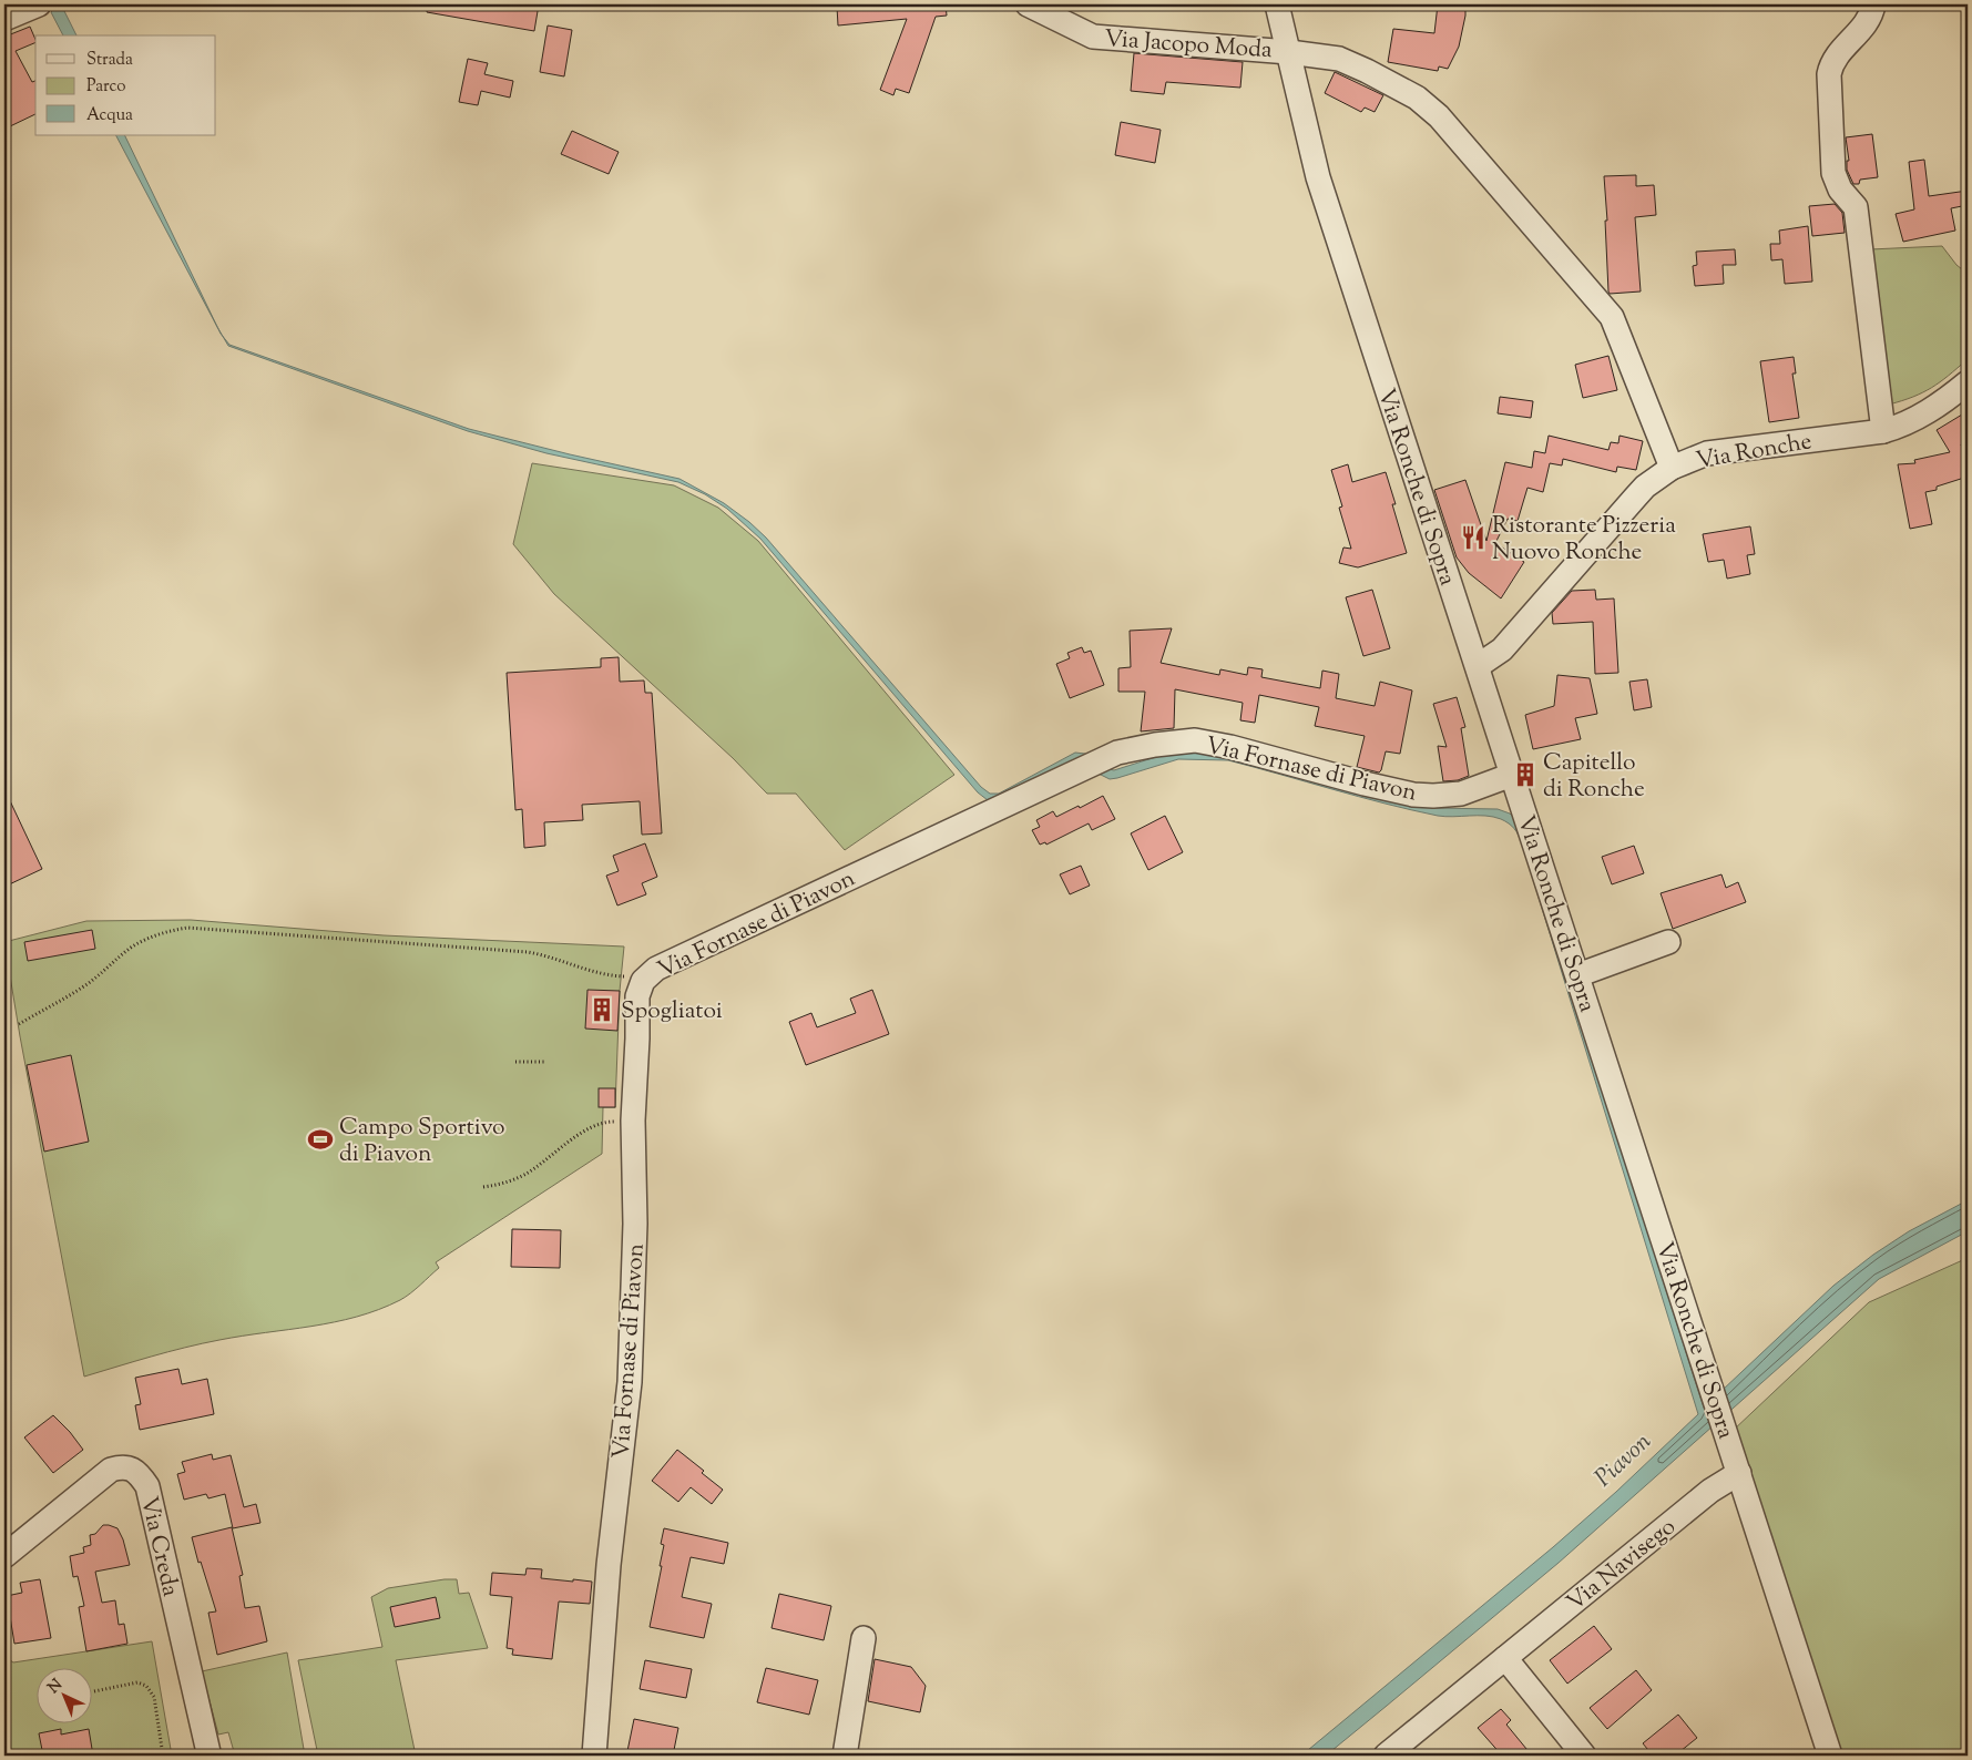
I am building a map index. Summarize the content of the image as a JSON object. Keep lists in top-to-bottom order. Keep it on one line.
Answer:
{"streets":{"street":["Via Jacopo Moda","Via Ronche","Via Ronche di Sopra","Via Fornase di Piavon","Via Creda","Via Navisego"]},"crossings":[["Via Jacopo Moda","Via Ronche"],["Via Jacopo Moda","Via Ronche di Sopra"],["Via Ronche","Via Ronche di Sopra"],["Via Ronche di Sopra","Via Fornase di Piavon"],["Via Ronche di Sopra","Via Navisego"]],"water":["Piavon"],"places":{"restaurant":["Ristorante Pizzeria Nuovo Ronche"],"building":["Capitello di Ronche","Spogliatoi"],"sports":["Campo Sportivo di Piavon"]},"legend":["Strada","Parco","Acqua"],"north":"top left"}
